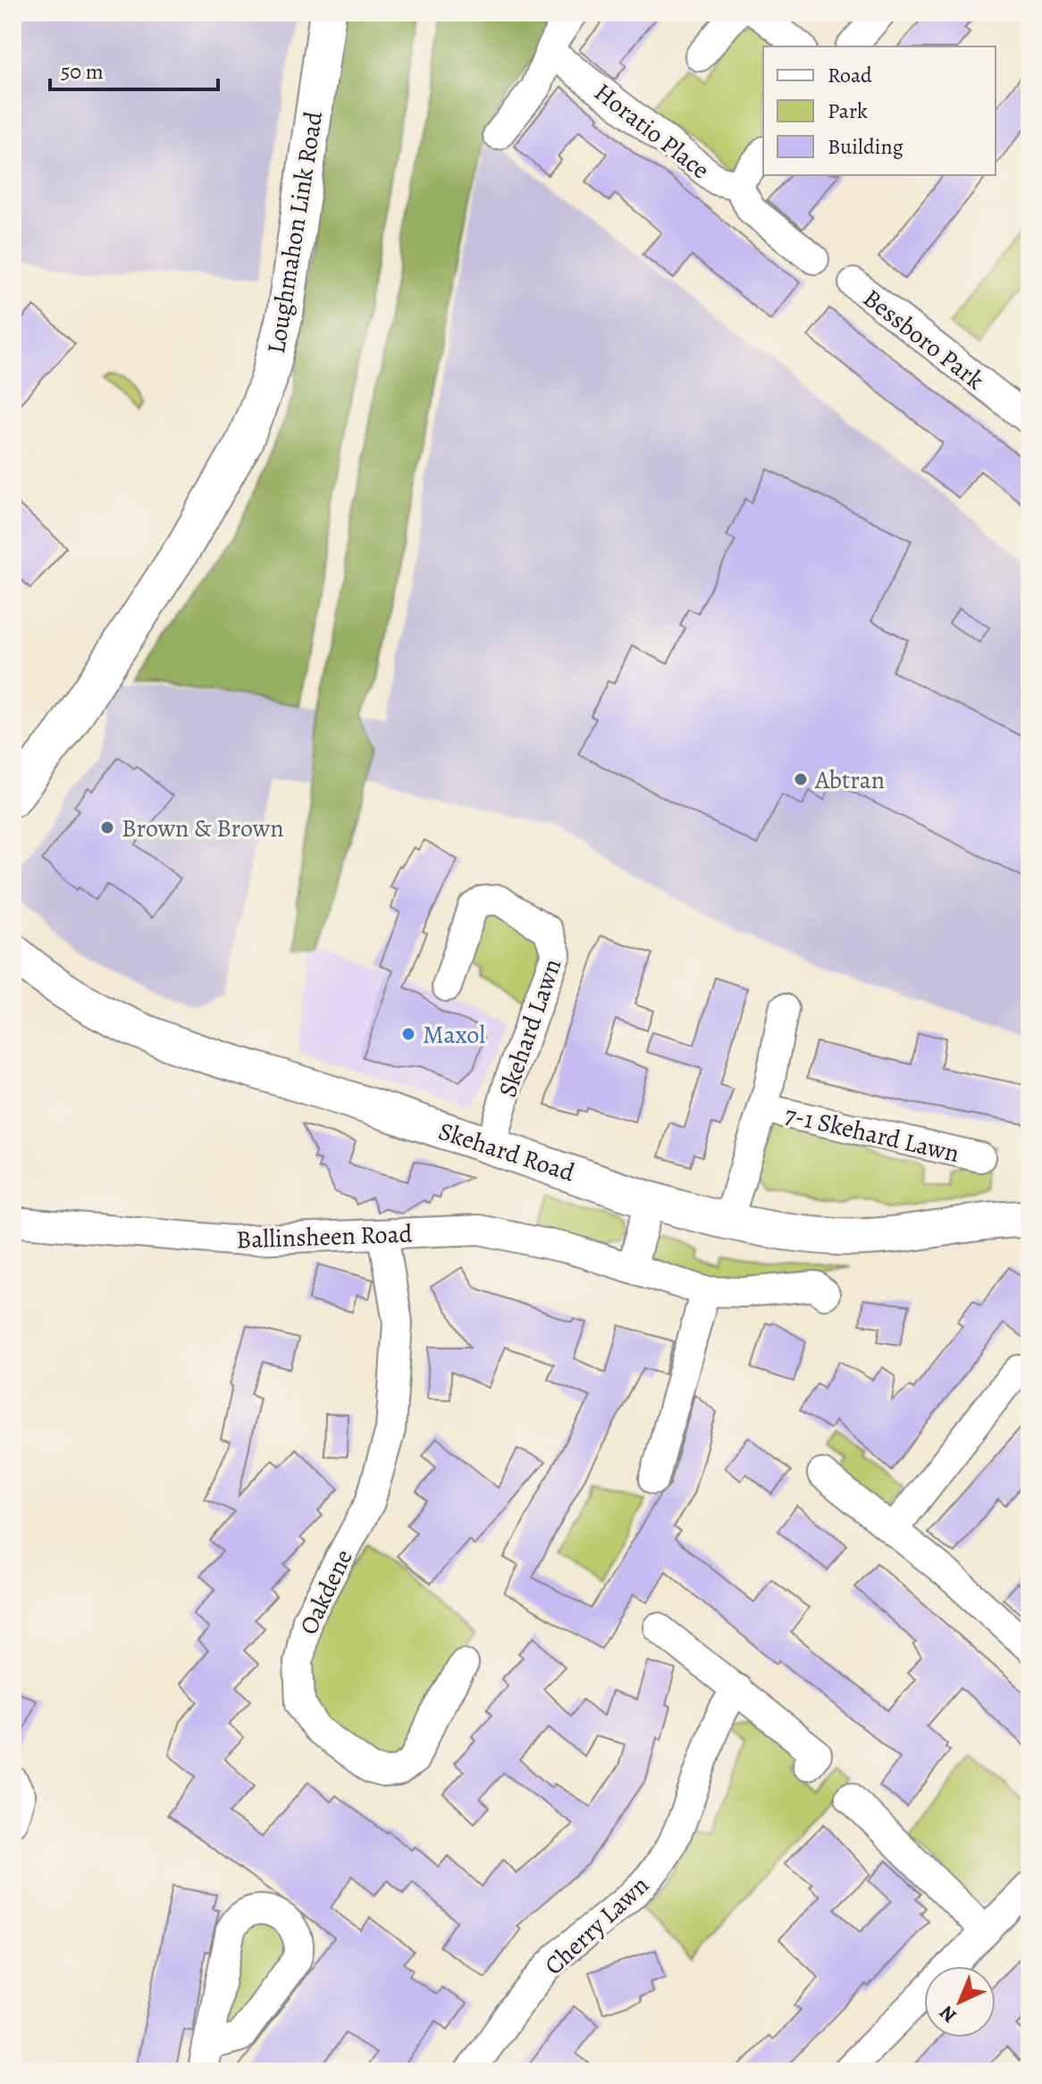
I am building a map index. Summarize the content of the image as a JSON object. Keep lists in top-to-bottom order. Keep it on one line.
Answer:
{"streets":{"main road":["Loughmahon Link Road","Skehard Road"],"street":["Horatio Place","Bessboro Park","Skehard Lawn","7-1 Skehard Lawn","Ballinsheen Road","Oakdene","Cherry Lawn"]},"crossings":[["Skehard Lawn","Skehard Road"],["Ballinsheen Road","Oakdene"]],"places":["Abtran","Brown & Brown","Maxol"],"legend":["Road","Park","Building"],"scale_bar":"50 m","north":"bottom left"}
